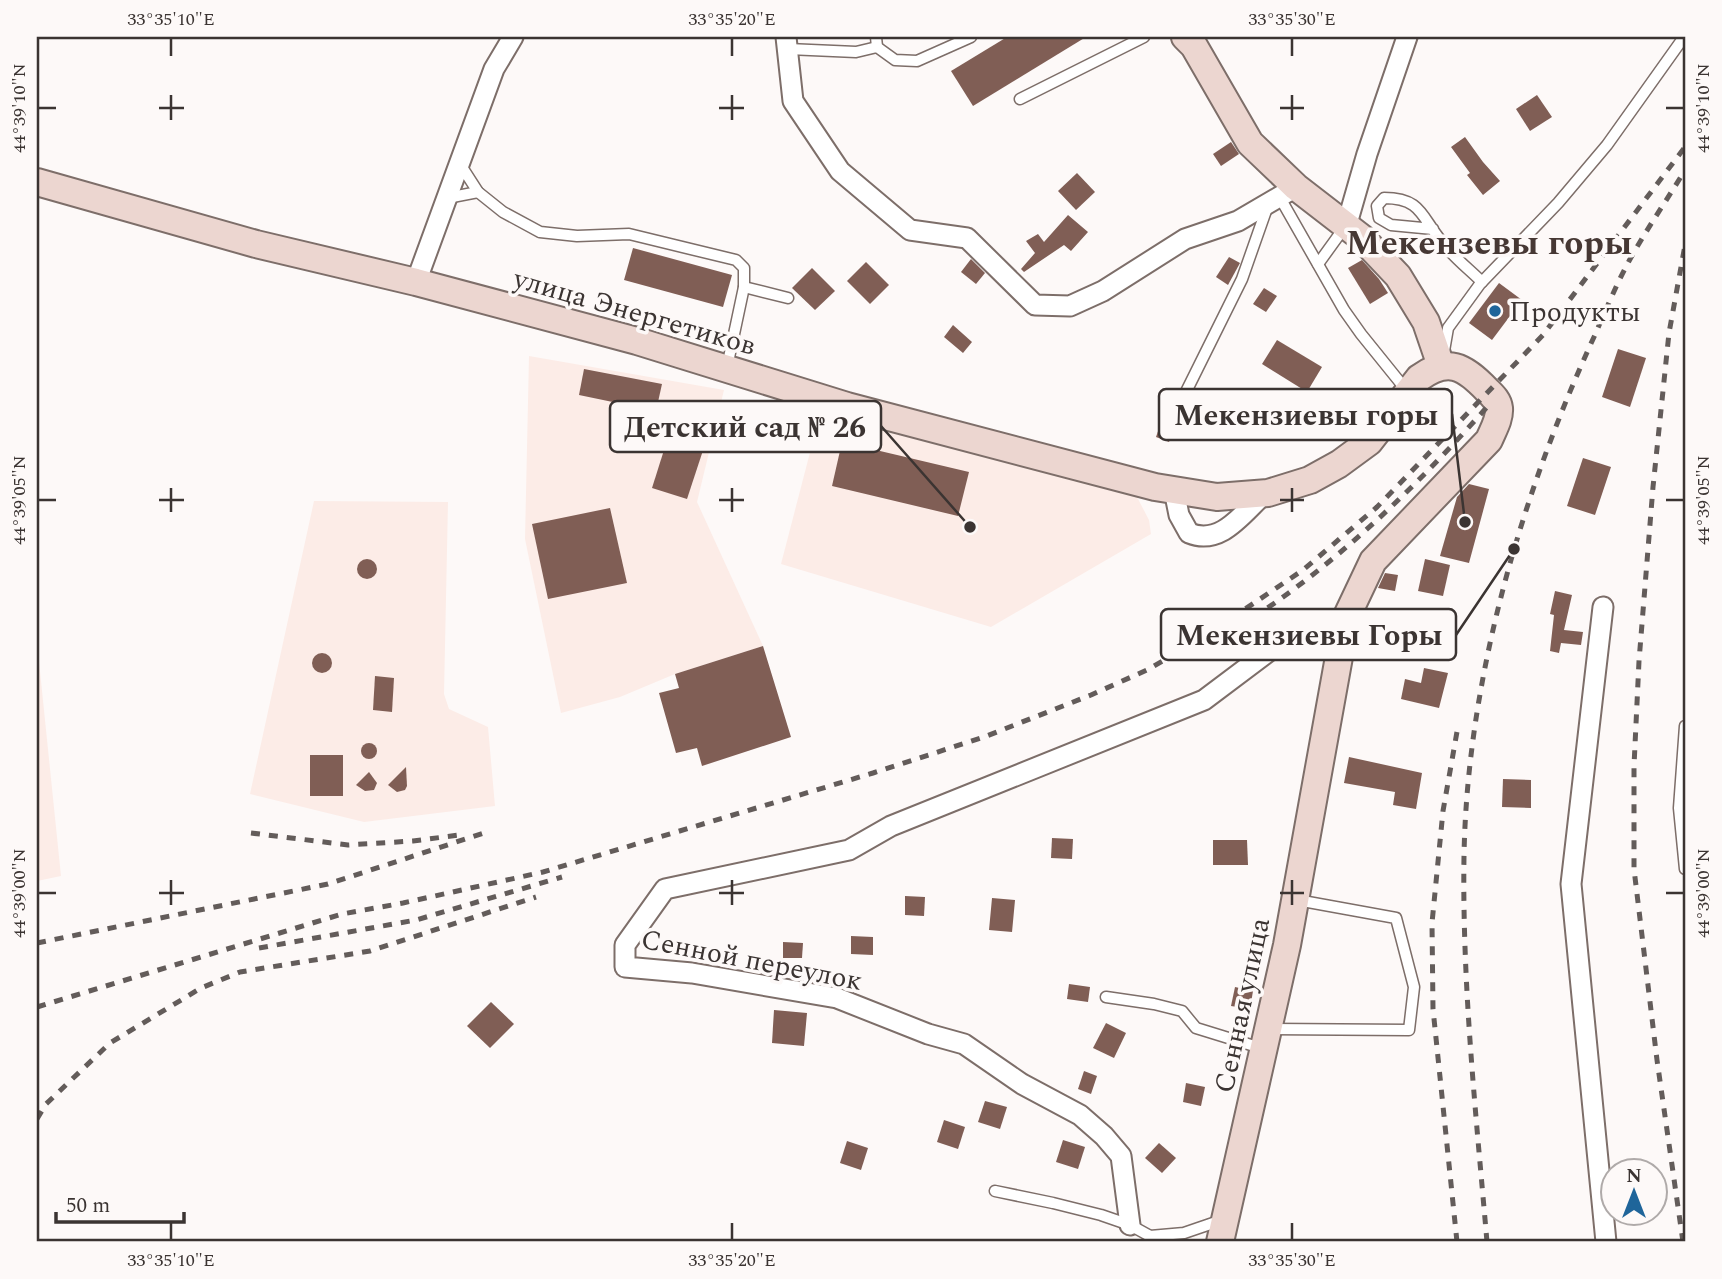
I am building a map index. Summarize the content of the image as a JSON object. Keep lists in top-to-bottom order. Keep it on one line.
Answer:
{"streets":{"main road":["улица Энергетиков","Сенная улица"],"street":["Сенной переулок"]},"crossings":[["улица Энергетиков","Сенная улица"],["Сенной переулок","Сенная улица"]],"districts":["Мекензевы горы"],"places":["Продукты","Мекензиевы горы","Детский сад № 26","Мекензиевы Горы"],"scale_bar":"50 m","north":"top","coordinates":["33°35'10\"E","33°35'20\"E","33°35'30\"E","44°39'10\"N","44°39'05\"N","44°39'00\"N"]}
